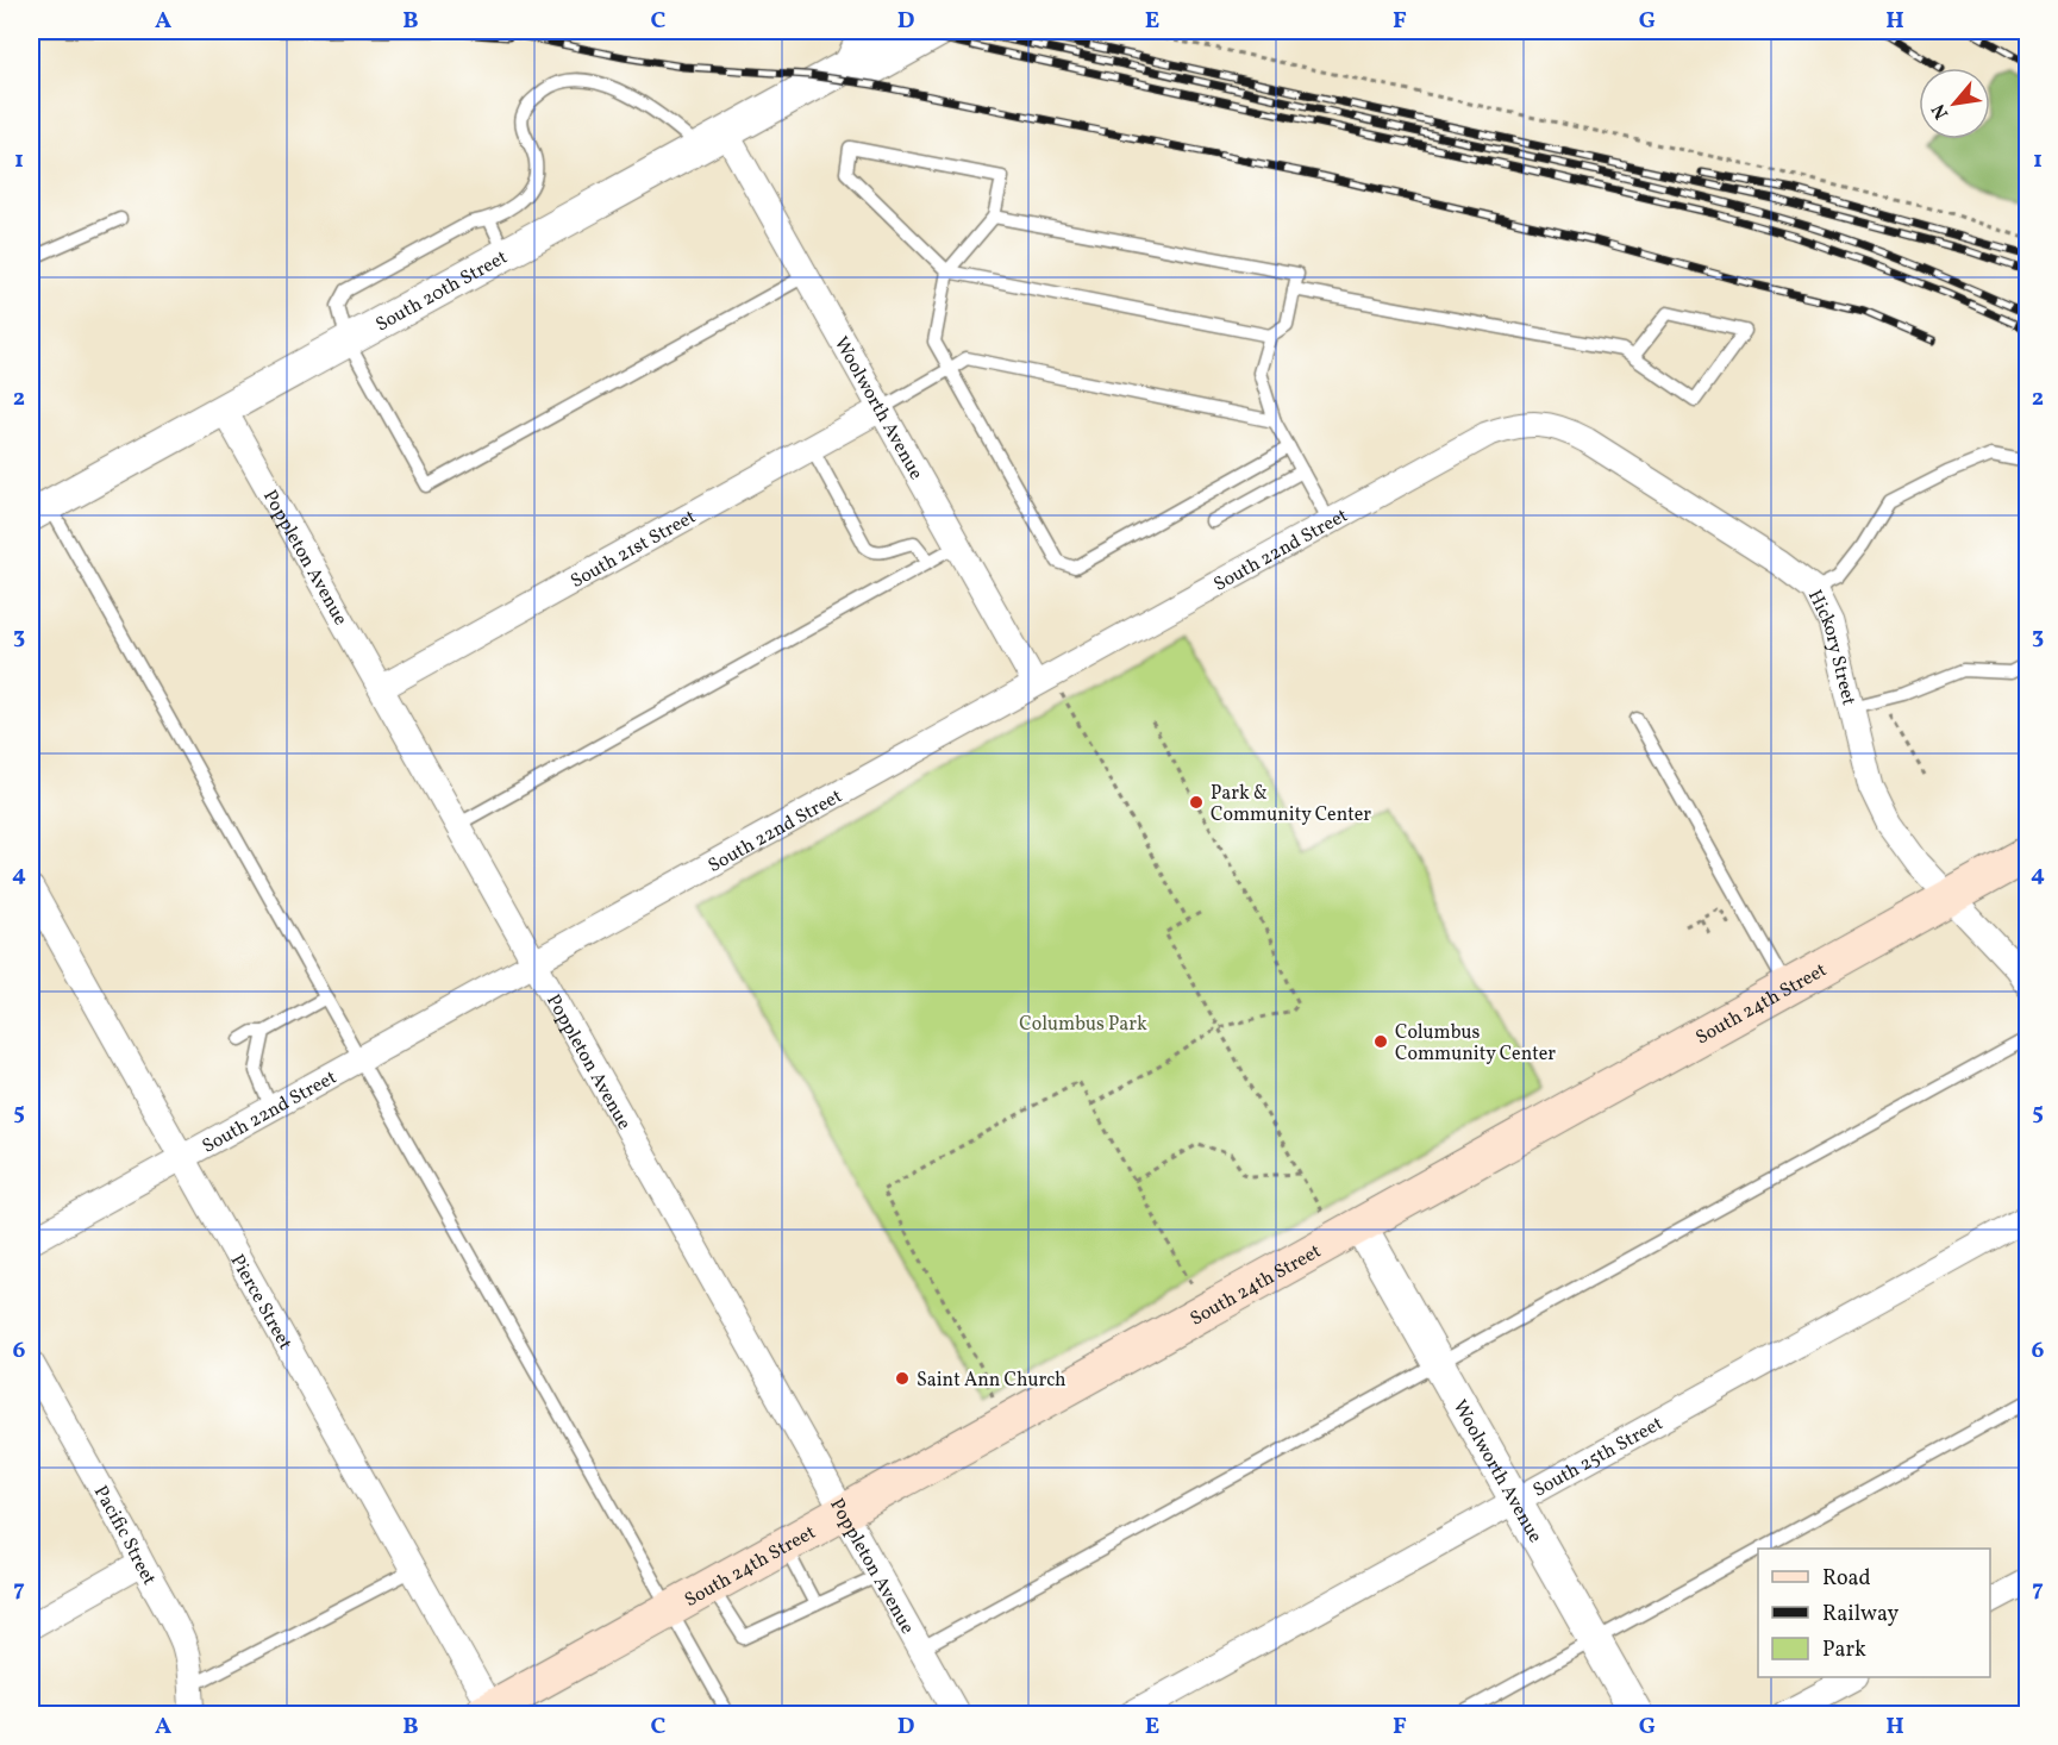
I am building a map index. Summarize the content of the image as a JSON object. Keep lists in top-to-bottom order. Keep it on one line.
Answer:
{"streets":{"main road":["South 24th Street"],"street":["South 20th Street","Woolworth Avenue","South 22nd Street","South 21st Street","Poppleton Avenue","Hickory Street","Pierce Street","South 25th Street","Pacific Street"]},"crossings":[["South 20th Street","Woolworth Avenue"],["South 20th Street","Poppleton Avenue"],["Woolworth Avenue","South 22nd Street"],["Woolworth Avenue","South 21st Street"],["Woolworth Avenue","South 24th Street"],["Woolworth Avenue","South 25th Street"],["South 22nd Street","Poppleton Avenue"],["South 22nd Street","Hickory Street"],["South 22nd Street","Pierce Street"],["South 21st Street","Poppleton Avenue"],["Poppleton Avenue","South 24th Street"],["Hickory Street","South 24th Street"],["South 24th Street","Pierce Street"]],"parks":["Columbus Park"],"places":["Park & Community Center","Columbus Community Center","Saint Ann Church"],"legend":["Road","Railway","Park"],"north":"bottom left","grid":{"columns":["A","B","C","D","E","F","G","H"],"rows":["1","2","3","4","5","6","7"]}}
